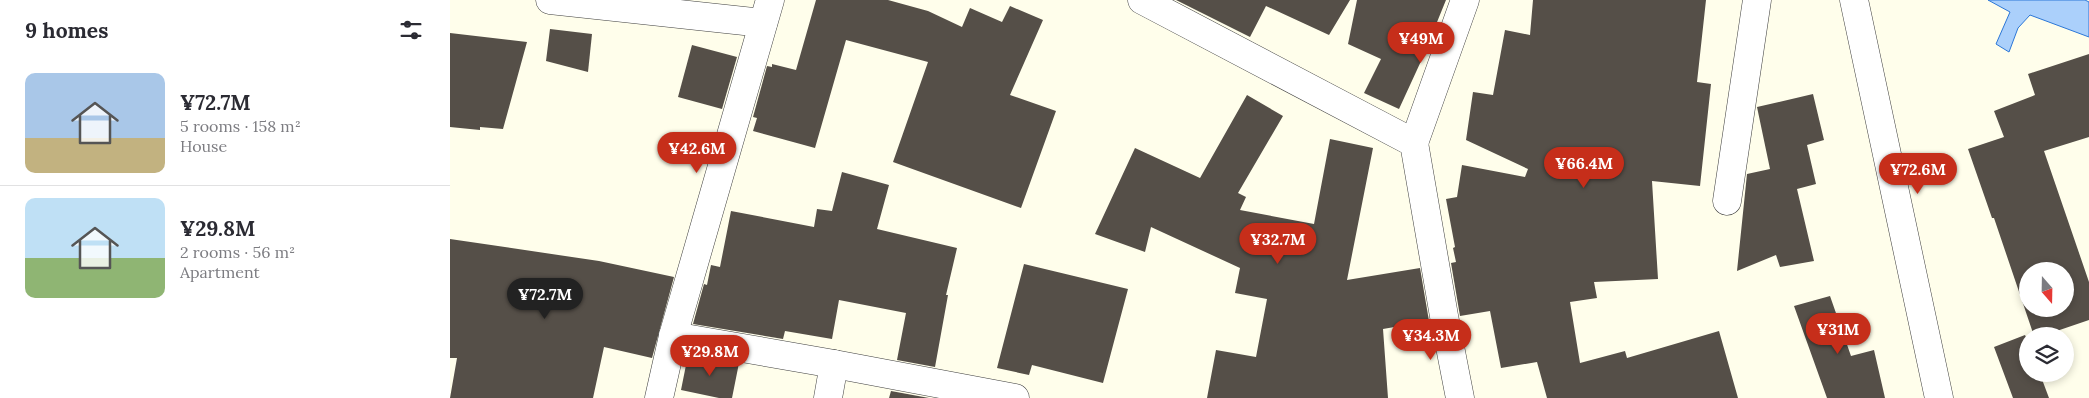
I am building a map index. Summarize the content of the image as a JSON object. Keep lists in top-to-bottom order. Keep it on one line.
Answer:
{"north":"bottom","page":{"heading":"9 homes","price":["¥49M","¥42.6M","¥66.4M","¥72.6M","¥32.7M","¥72.7M","¥31M","¥34.3M","¥29.8M"],"list":[{"name":"¥72.7M","note":"5 rooms · 158 m² · House"},{"name":"¥29.8M","note":"2 rooms · 56 m² · Apartment"}]}}
